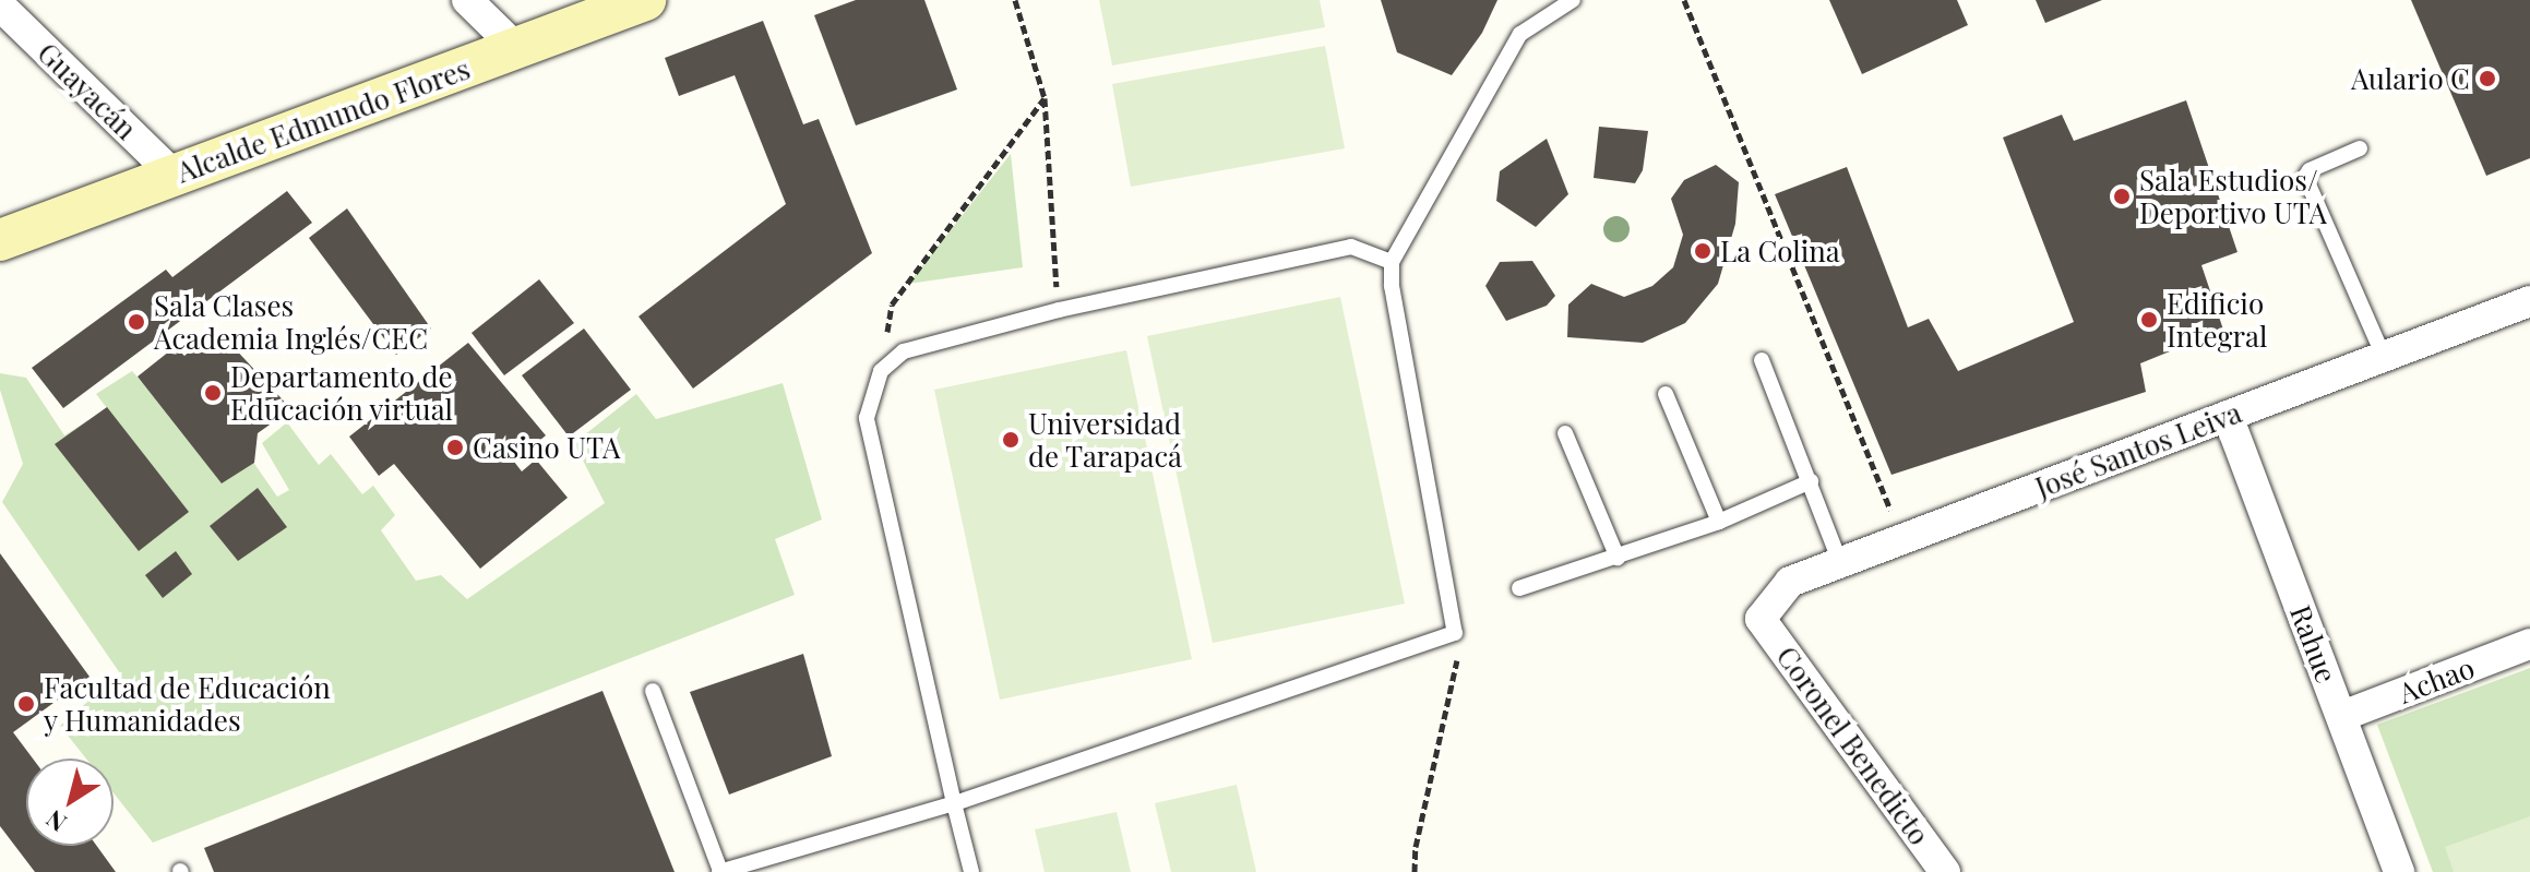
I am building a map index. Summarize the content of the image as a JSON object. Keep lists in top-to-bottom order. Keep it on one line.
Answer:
{"streets":{"street":["Guayacán","Alcalde Edmundo Flores","José Santos Leiva","Rahue","Achao","Coronel Benedicto"]},"crossings":[["Guayacán","Alcalde Edmundo Flores"],["José Santos Leiva","Rahue"],["José Santos Leiva","Coronel Benedicto"],["Rahue","Achao"]],"places":["Aulario C","Sala Estudios/ Deportivo UTA","La Colina","Edificio Integral","Sala Clases Academia Inglés/CEC","Departamento de Educación virtual","Universidad de Tarapacá","Casino UTA","Facultad de Educación y Humanidades"],"north":"bottom left"}
